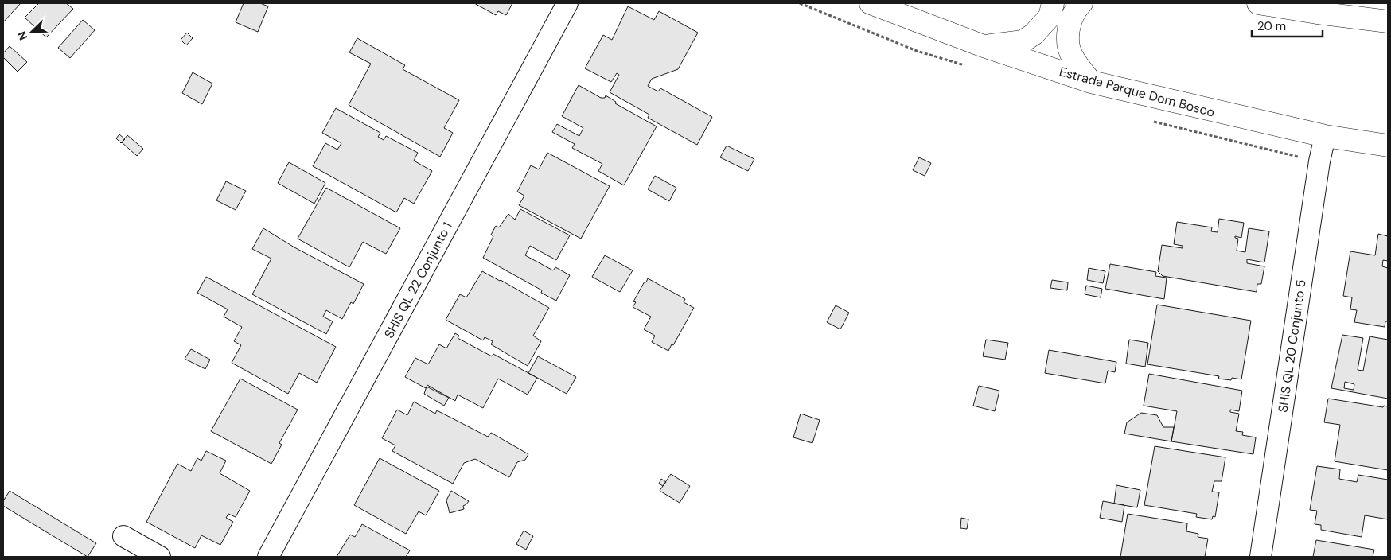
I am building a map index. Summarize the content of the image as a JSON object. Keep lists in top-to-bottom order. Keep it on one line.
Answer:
{"streets":{"main road":["Estrada Parque Dom Bosco"],"street":["SHIS QL 22 Conjunto 1","SHIS QL 20 Conjunto 5"]},"crossings":[["Estrada Parque Dom Bosco","SHIS QL 20 Conjunto 5"]],"scale_bar":"20 m","north":"bottom left"}
